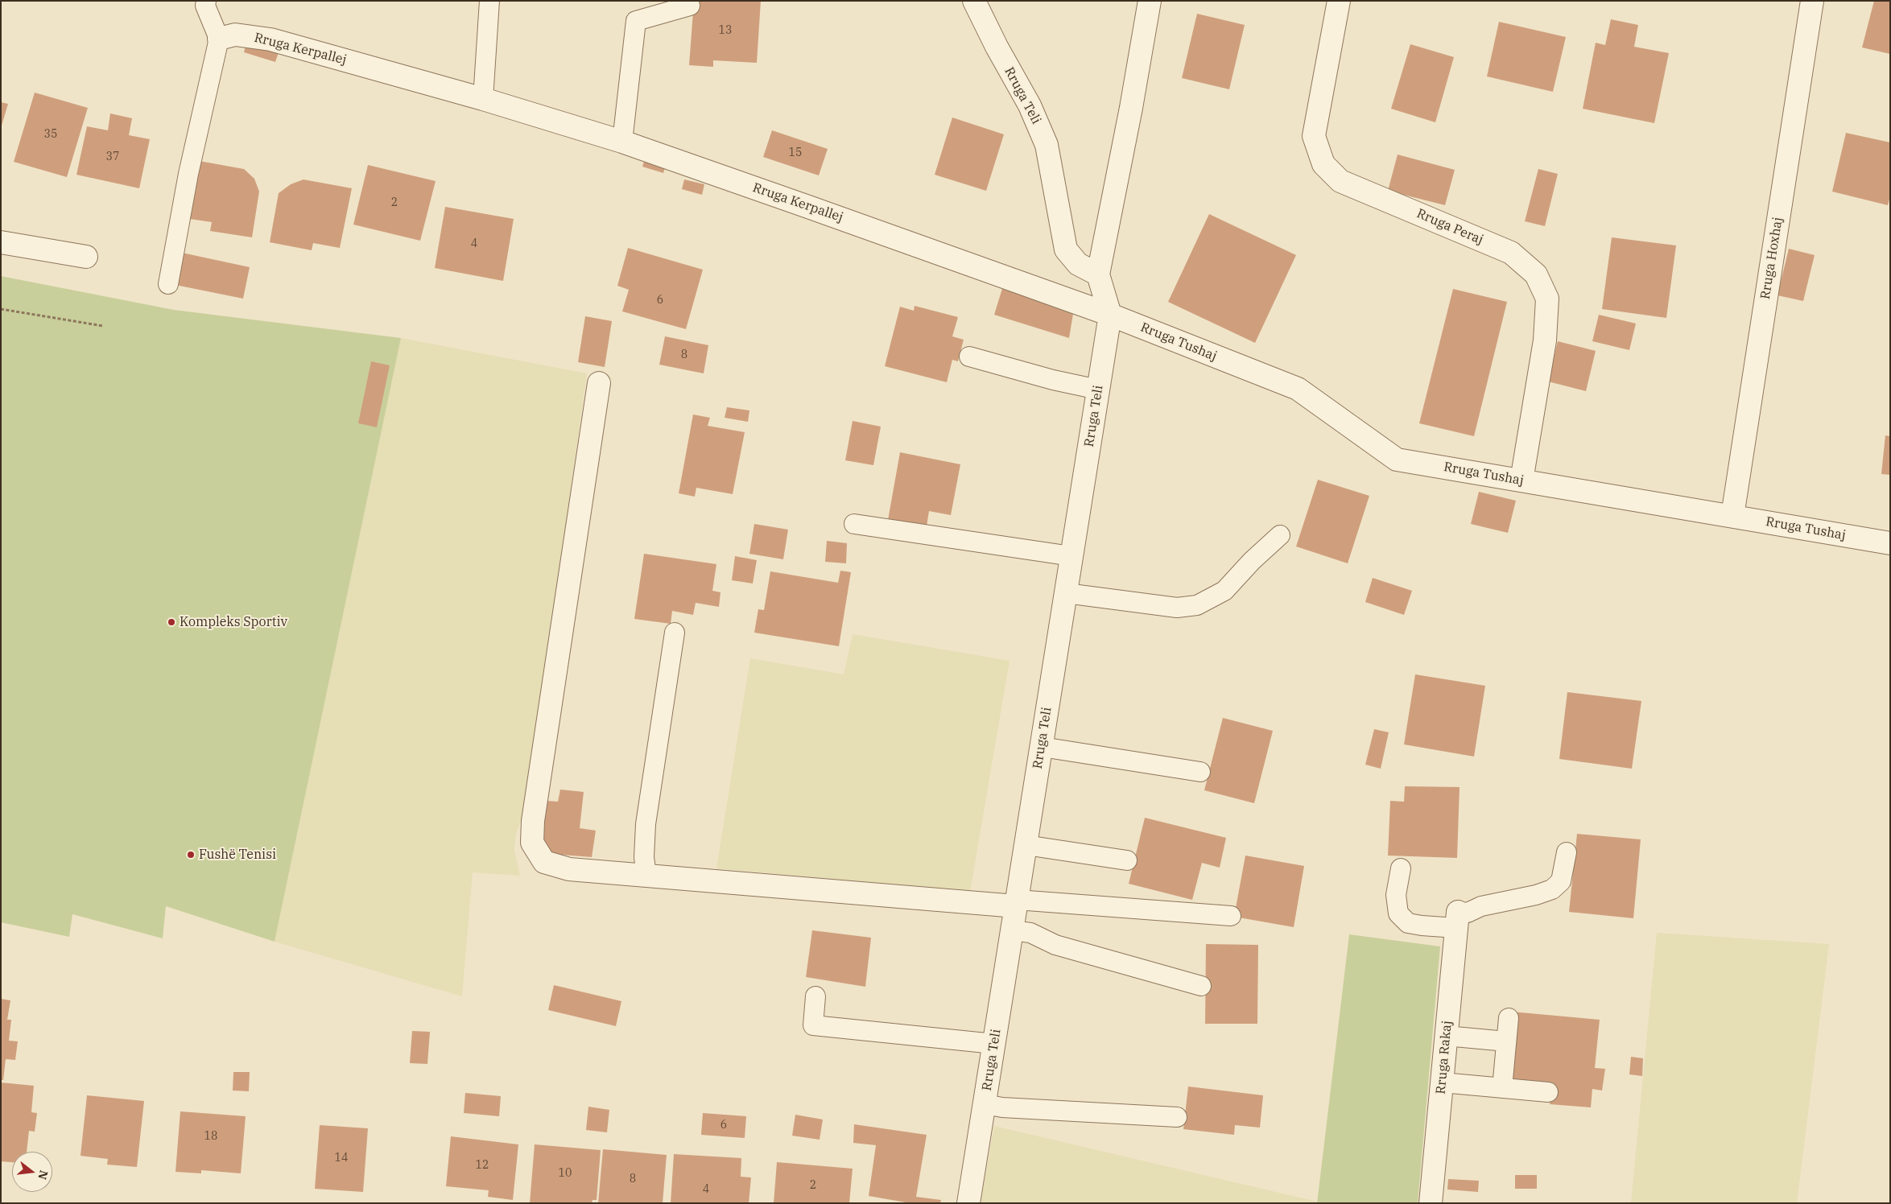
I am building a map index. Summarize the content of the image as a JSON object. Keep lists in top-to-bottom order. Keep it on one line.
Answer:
{"streets":{"street":["Rruga Kerpallej","Rruga Teli","Rruga Peraj","Rruga Hoxhaj","Rruga Tushaj","Rruga Rakaj"]},"crossings":[["Rruga Kerpallej","Rruga Teli"],["Rruga Kerpallej","Rruga Tushaj"],["Rruga Teli","Rruga Tushaj"],["Rruga Peraj","Rruga Tushaj"],["Rruga Hoxhaj","Rruga Tushaj"]],"places":["Kompleks Sportiv","Fushë Tenisi"],"house_numbers":["13","35","15","37","2","4","6","8","6","18","14","12","10","8","2","4"],"north":"right"}
